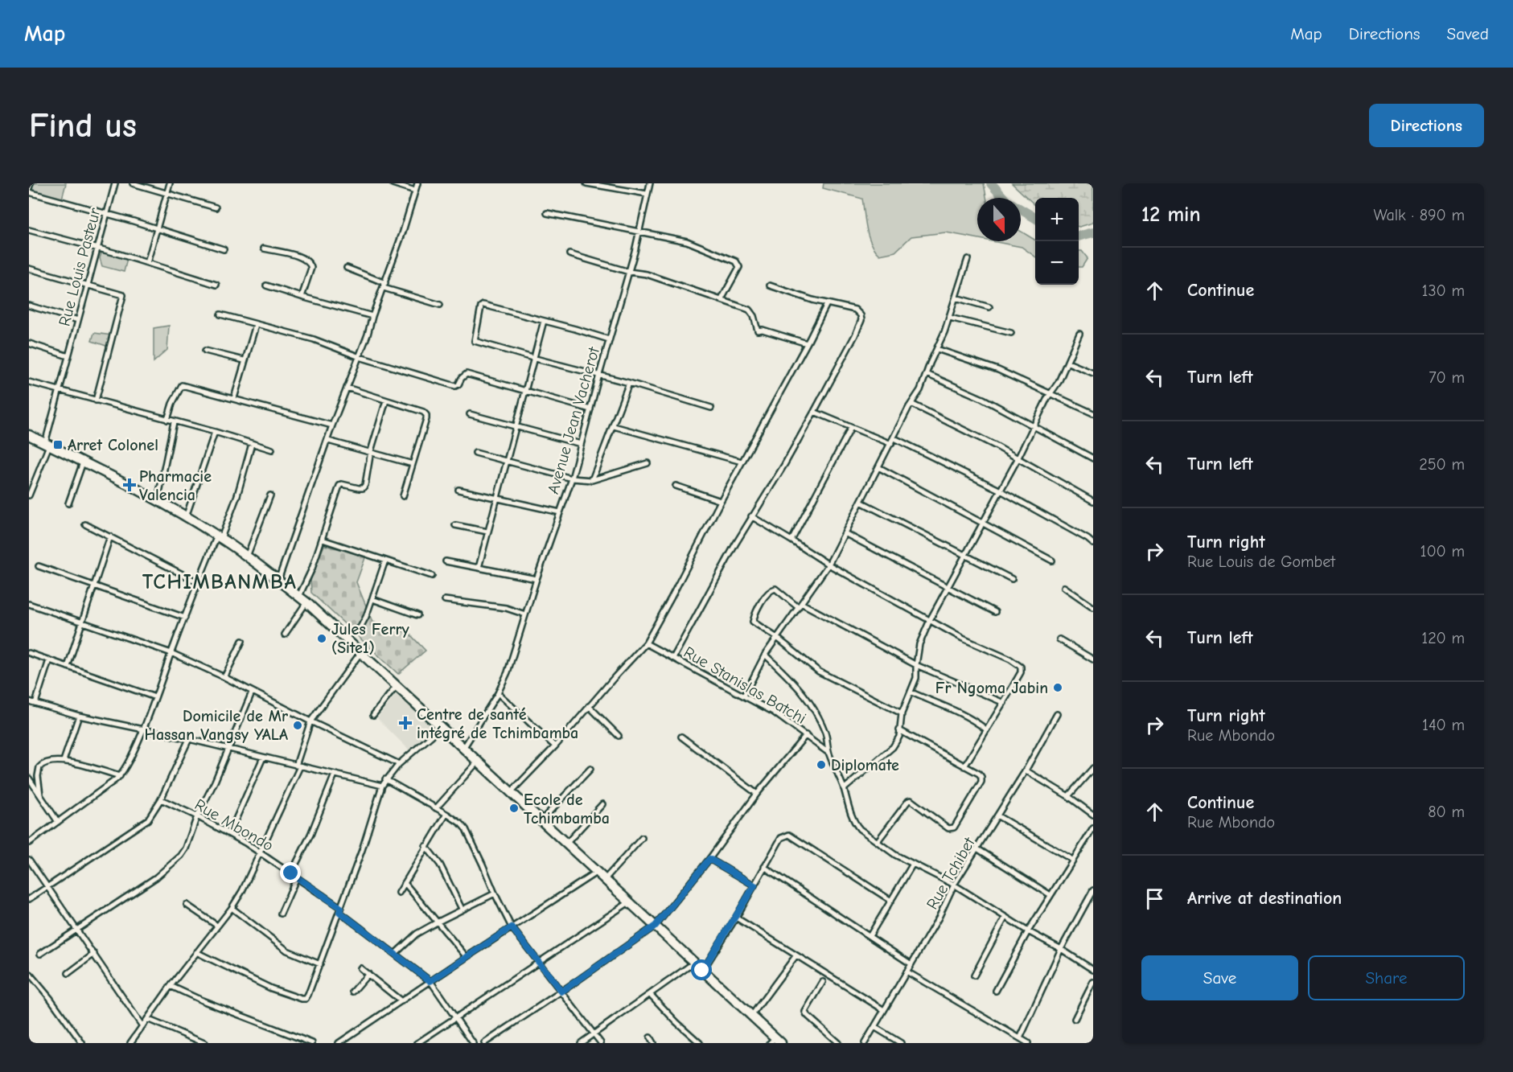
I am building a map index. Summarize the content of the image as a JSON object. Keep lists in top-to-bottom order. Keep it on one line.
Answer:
{"streets":{"street":["Rue Louis Pasteur","Avenue Jean Vacherot","Rue Stanislas Batchi","Rue Mbondo","Rue Tchibet"]},"crossings":[["Rue Stanislas Batchi","Rue Tchibet"]],"districts":["TCHIMBANMBA"],"places":{"transit":["Arret Colonel"],"health":["Pharmacie Valencia","Centre de santé intégré de Tchimbamba"],"other":["Jules Ferry (Site1)","Fr Ngoma Jabin","Domicile de Mr Hassan Vangsy YALA","Diplomate","Ecole de Tchimbamba"]},"north":"bottom","page":{"header":"Map","nav":["Map","Directions","Saved"],"buttons":["Directions",["Save","Share"]],"title":"Find us","heading":["12 min","Walk · 890 m"],"map_buttons":["+","−"],"list":[["Continue","130 m"],["Turn left","70 m"],["Turn left","250 m"],["Turn right","Rue Louis de Gombet","100 m"],["Turn left","120 m"],["Turn right","Rue Mbondo","140 m"],["Continue","Rue Mbondo","80 m"],"Arrive at destination"]}}
